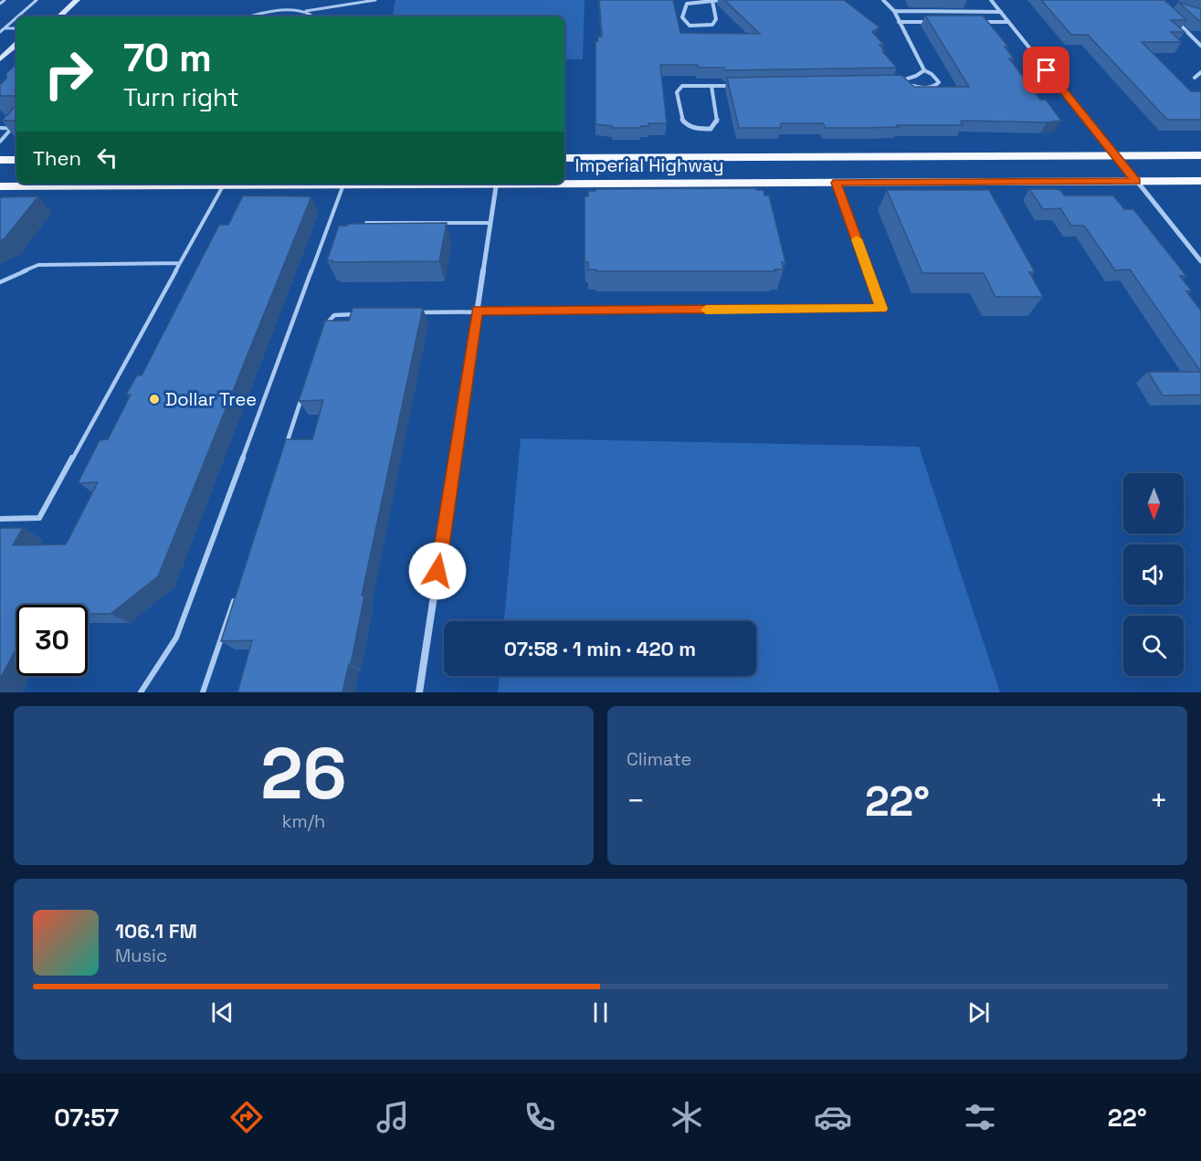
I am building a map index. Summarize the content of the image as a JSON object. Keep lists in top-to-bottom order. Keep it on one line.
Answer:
{"streets":{"main road":["Imperial Highway"]},"places":["Dollar Tree"],"north":"bottom","page":{"turn":["70 m","Turn right"],"then":"Then","limit":"30","trip":"07:58 · 1 min · 420 m","tile":[["26","km/h"],"Climate"],"heat":["−","22°","+"],"song":["106.1 FM","Music"],"tabs":["07:57","22°"]}}
